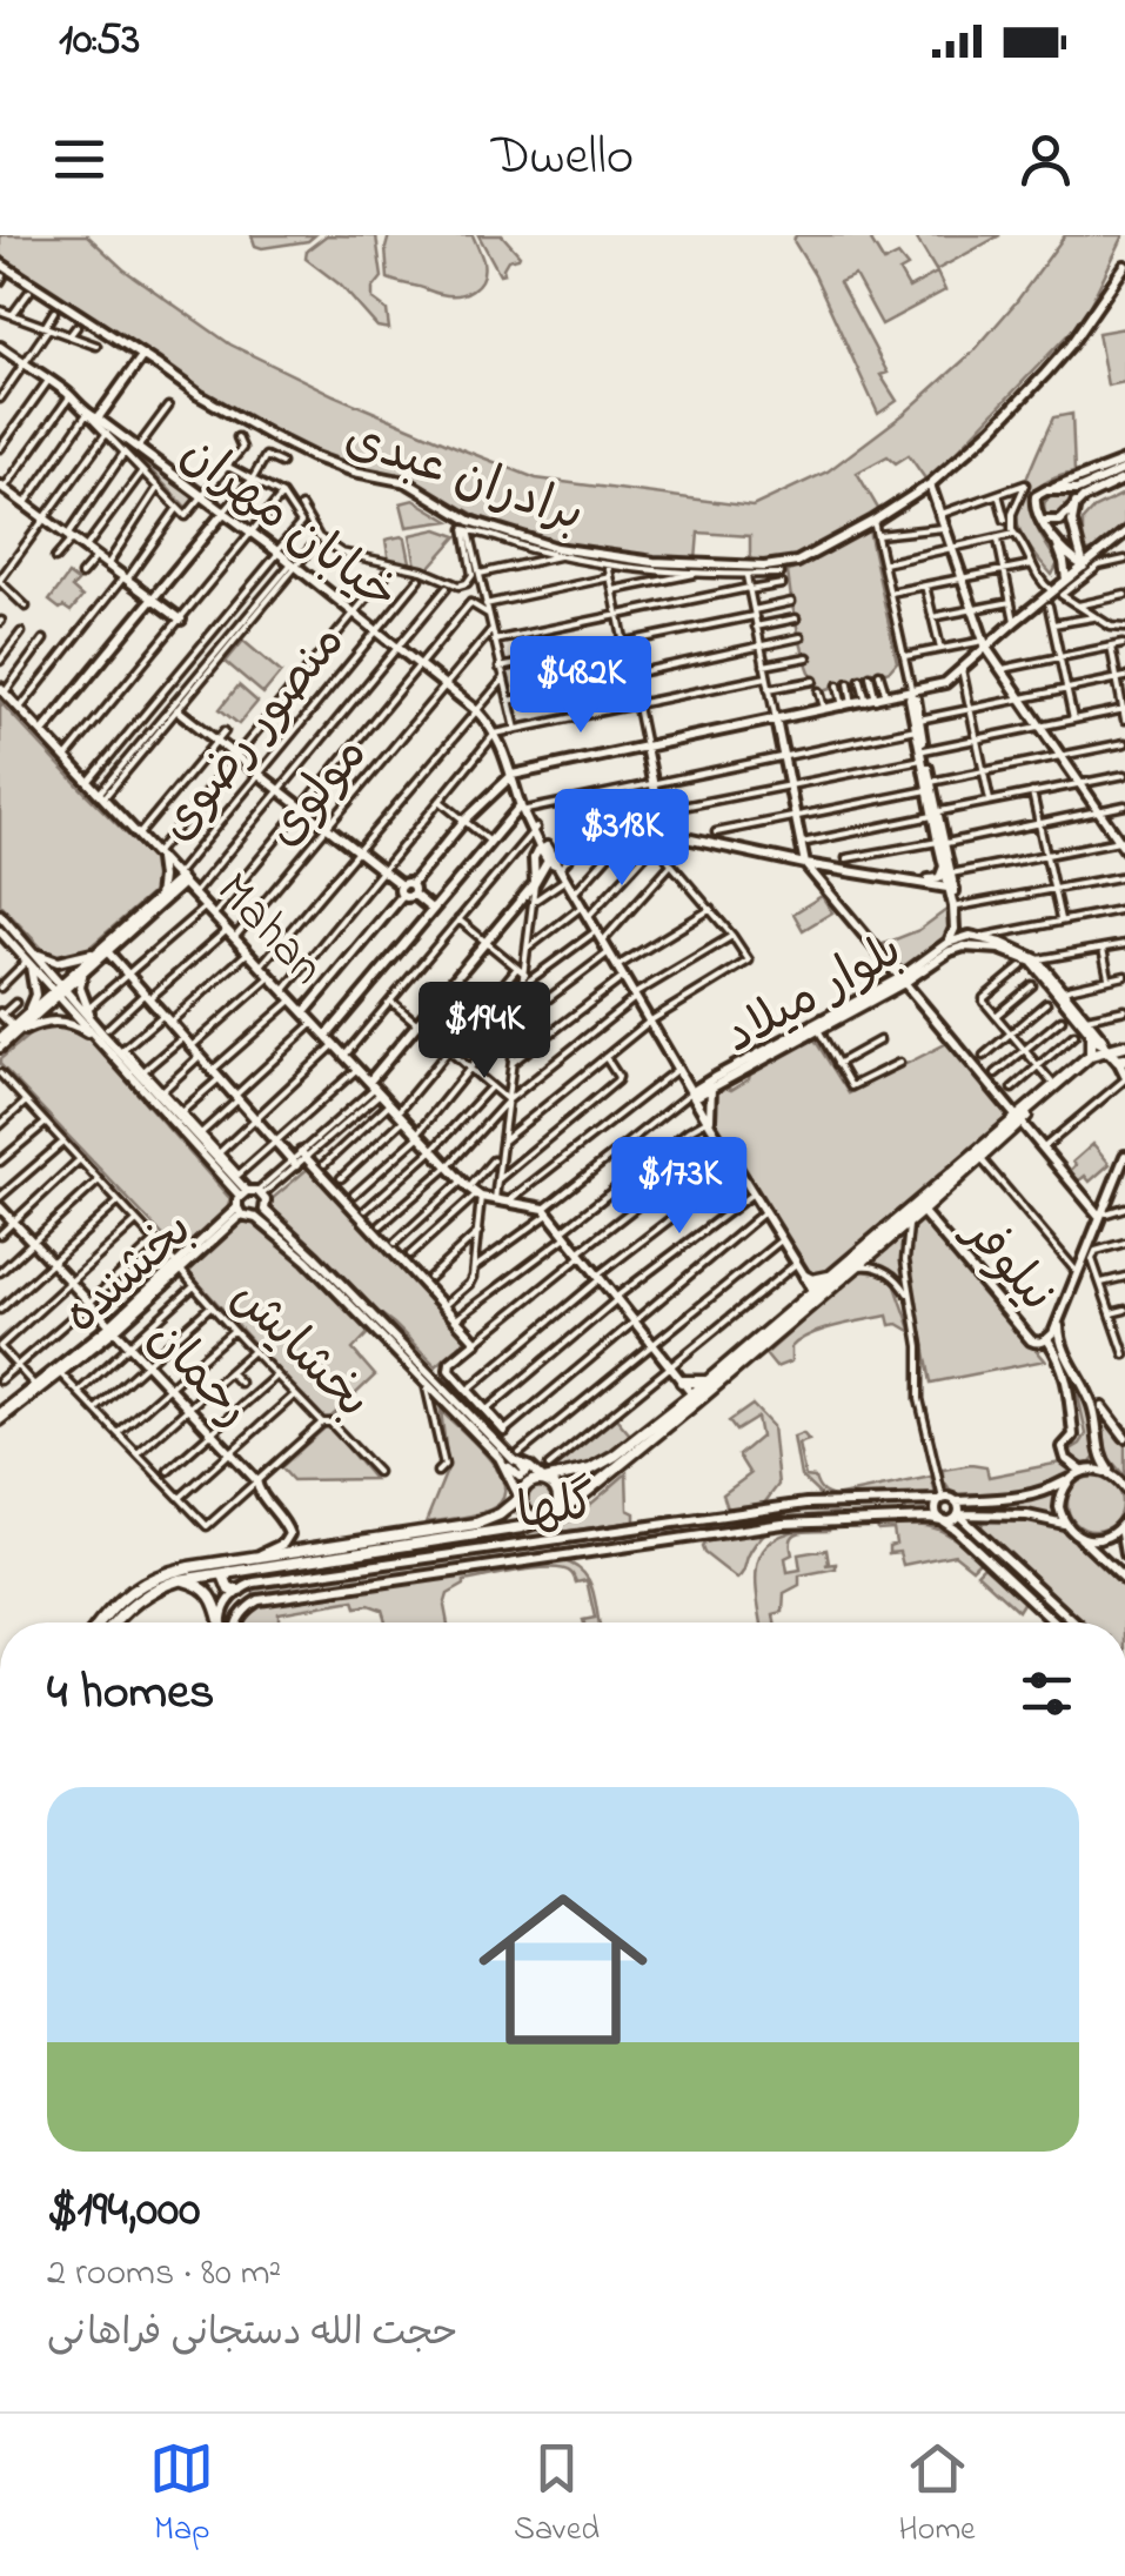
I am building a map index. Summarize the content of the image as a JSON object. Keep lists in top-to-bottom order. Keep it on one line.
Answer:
{"streets":{"main road":["برادران عبدی","خیابان مهران","Mahan","بلوار میلاد","نیلوفر","بخشنده","رحمان","گلها"],"street":["منصور رضوی","مولوی","بخشایش"]},"crossings":[["خیابان مهران","منصور رضوی"],["خیابان مهران","مولوی"],["منصور رضوی","Mahan"],["مولوی","Mahan"],["Mahan","بخشنده"],["بخشنده","بخشایش"],["بخشنده","رحمان"]],"page":{"status":"10:53","header":"Dwello","price":["$482K","$318K","$194K","$173K"],"heading":"4 homes","list":[{"name":"$194,000","note":"2 rooms · 80 m² · حجت الله دستجانی فراهانی"}],"tabs":["Map","Saved","Home"]}}
